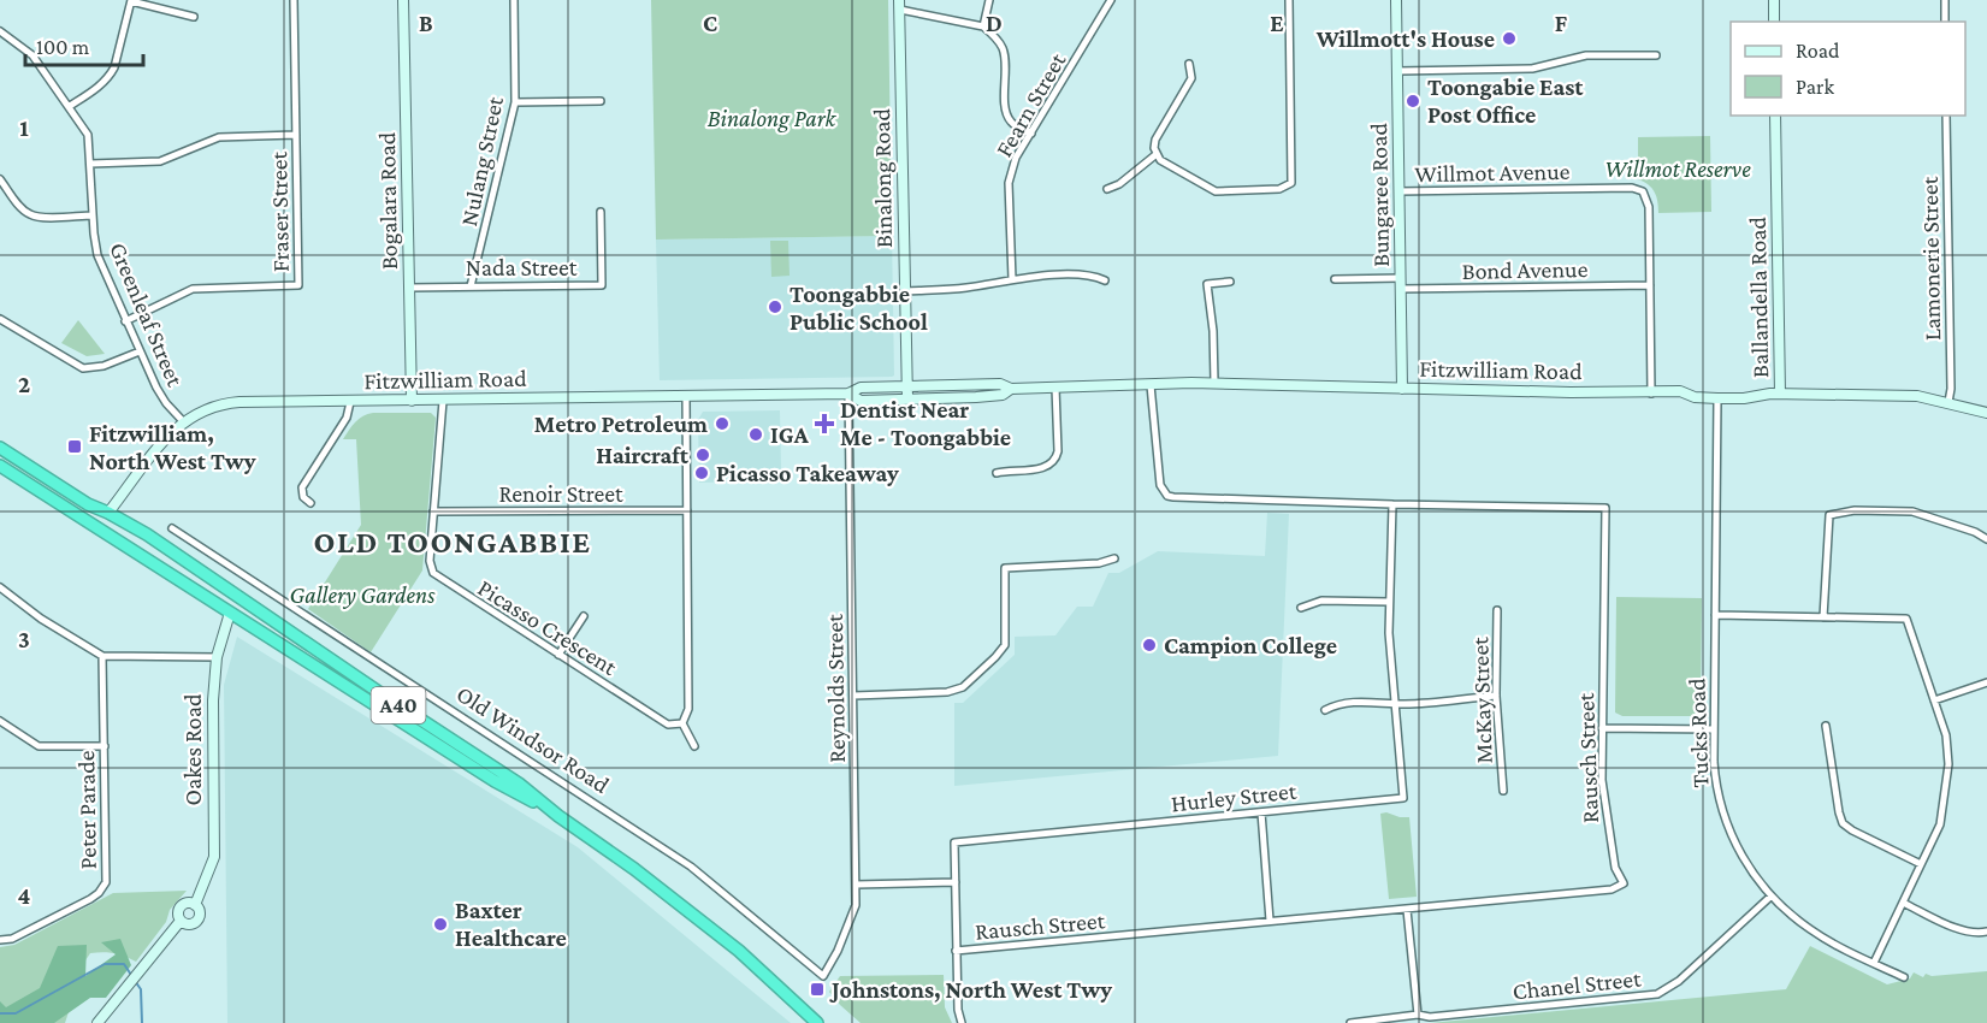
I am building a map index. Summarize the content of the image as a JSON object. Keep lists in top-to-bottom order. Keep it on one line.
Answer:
{"streets":{"highway":["Fitzwilliam Road","A40","Old Windsor Road","Oakes Road"],"main road":["Binalong Road","Bungaree Road","Bogalara Road","Ballandella Road"],"street":["Fearn Street","Nulang Street","Willmot Avenue","Fraser Street","Lamonerie Street","Nada Street","Bond Avenue","Greenleaf Street","Renoir Street","Picasso Crescent","Reynolds Street","McKay Street","Tucks Road","Rausch Street","Hurley Street","Peter Parade","Chanel Street"]},"crossings":[["Nulang Street","Nada Street"],["Willmot Avenue","Bungaree Road"],["Willmot Avenue","Bond Avenue"],["Willmot Avenue","Fitzwilliam Road"],["Binalong Road","Fitzwilliam Road"],["Bungaree Road","Bond Avenue"],["Bungaree Road","Fitzwilliam Road"],["Bogalara Road","Nada Street"],["Bogalara Road","Fitzwilliam Road"],["Fraser Street","Greenleaf Street"],["Lamonerie Street","Fitzwilliam Road"],["Ballandella Road","Fitzwilliam Road"],["Greenleaf Street","Fitzwilliam Road"],["Fitzwilliam Road","Picasso Crescent"],["Fitzwilliam Road","Reynolds Street"],["Fitzwilliam Road","Tucks Road"],["Fitzwilliam Road","Old Windsor Road"],["Fitzwilliam Road","Rausch Street"],["Renoir Street","Picasso Crescent"],["Reynolds Street","Old Windsor Road"],["Tucks Road","Chanel Street"],["Old Windsor Road","Oakes Road"],["Rausch Street","Hurley Street"]],"districts":["OLD TOONGABBIE"],"parks":["Binalong Park","Willmot Reserve","Gallery Gardens"],"places":{"other":["Willmott's House","Toongabie East Post Office","Toongabbie Public School","Metro Petroleum","IGA","Haircraft","Picasso Takeaway","Campion College","Baxter Healthcare"],"health":["Dentist Near Me - Toongabbie"],"transit":["Fitzwilliam, North West Twy","Johnstons, North West Twy"]},"legend":["Road","Park"],"scale_bar":"100 m","grid":{"columns":["B","C","D","E","F"],"rows":["1","2","3","4"]}}
